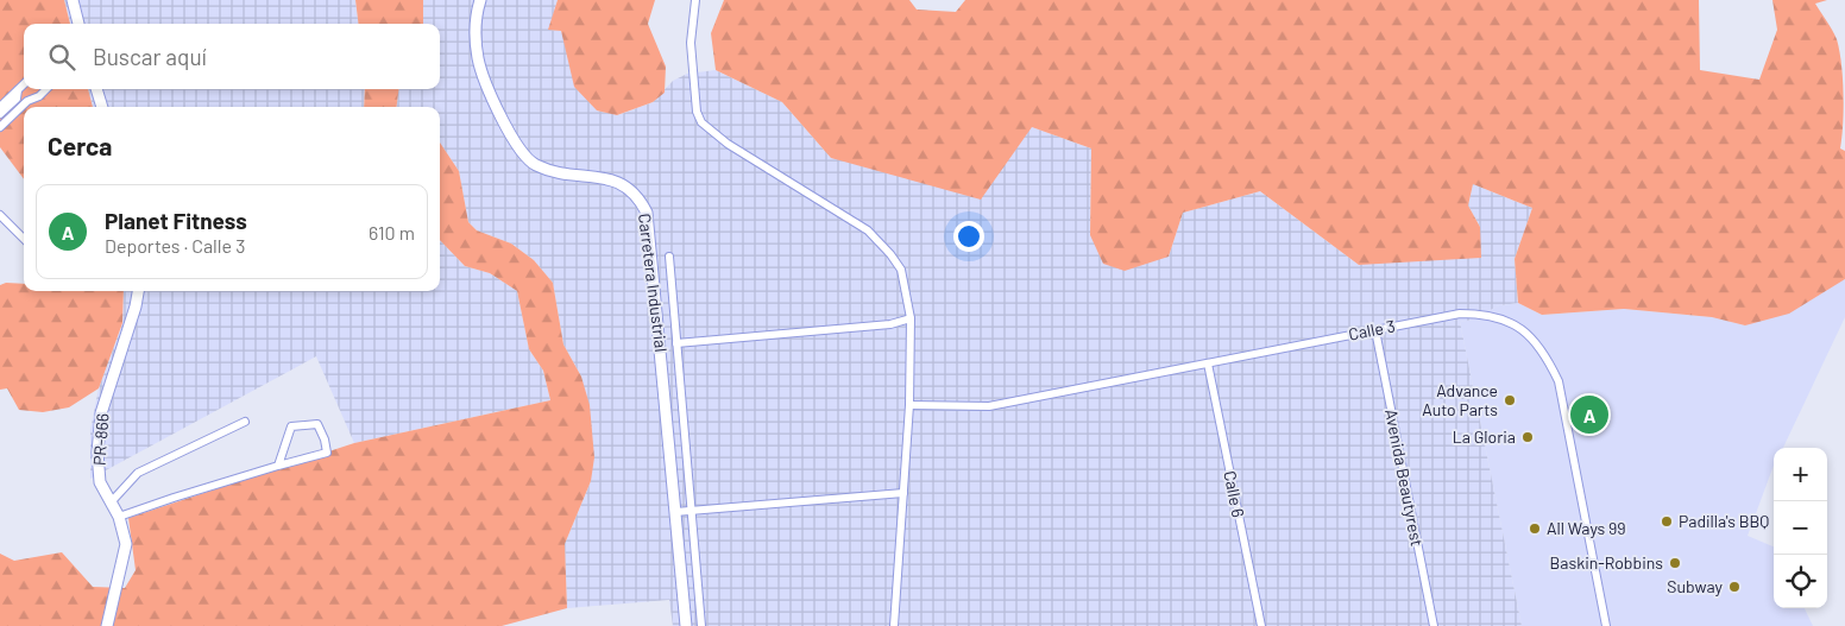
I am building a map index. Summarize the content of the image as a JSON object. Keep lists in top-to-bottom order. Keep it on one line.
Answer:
{"streets":{"street":["Carretera Industrial","Calle 3","PR-866","Avenida Beautyrest","Calle 6"]},"crossings":[["Calle 3","Avenida Beautyrest"],["Calle 3","Calle 6"]],"places":["Advance Auto Parts","La Gloria","Padilla's BBQ","All Ways 99","Baskin-Robbins","Subway"],"page":{"search":"Buscar aquí","heading":"Cerca","list":[{"mark":"A","name":"Planet Fitness","note":"Deportes · Calle 3","value":"610 m"}],"pins":"A","map_buttons":["+","−"]}}
